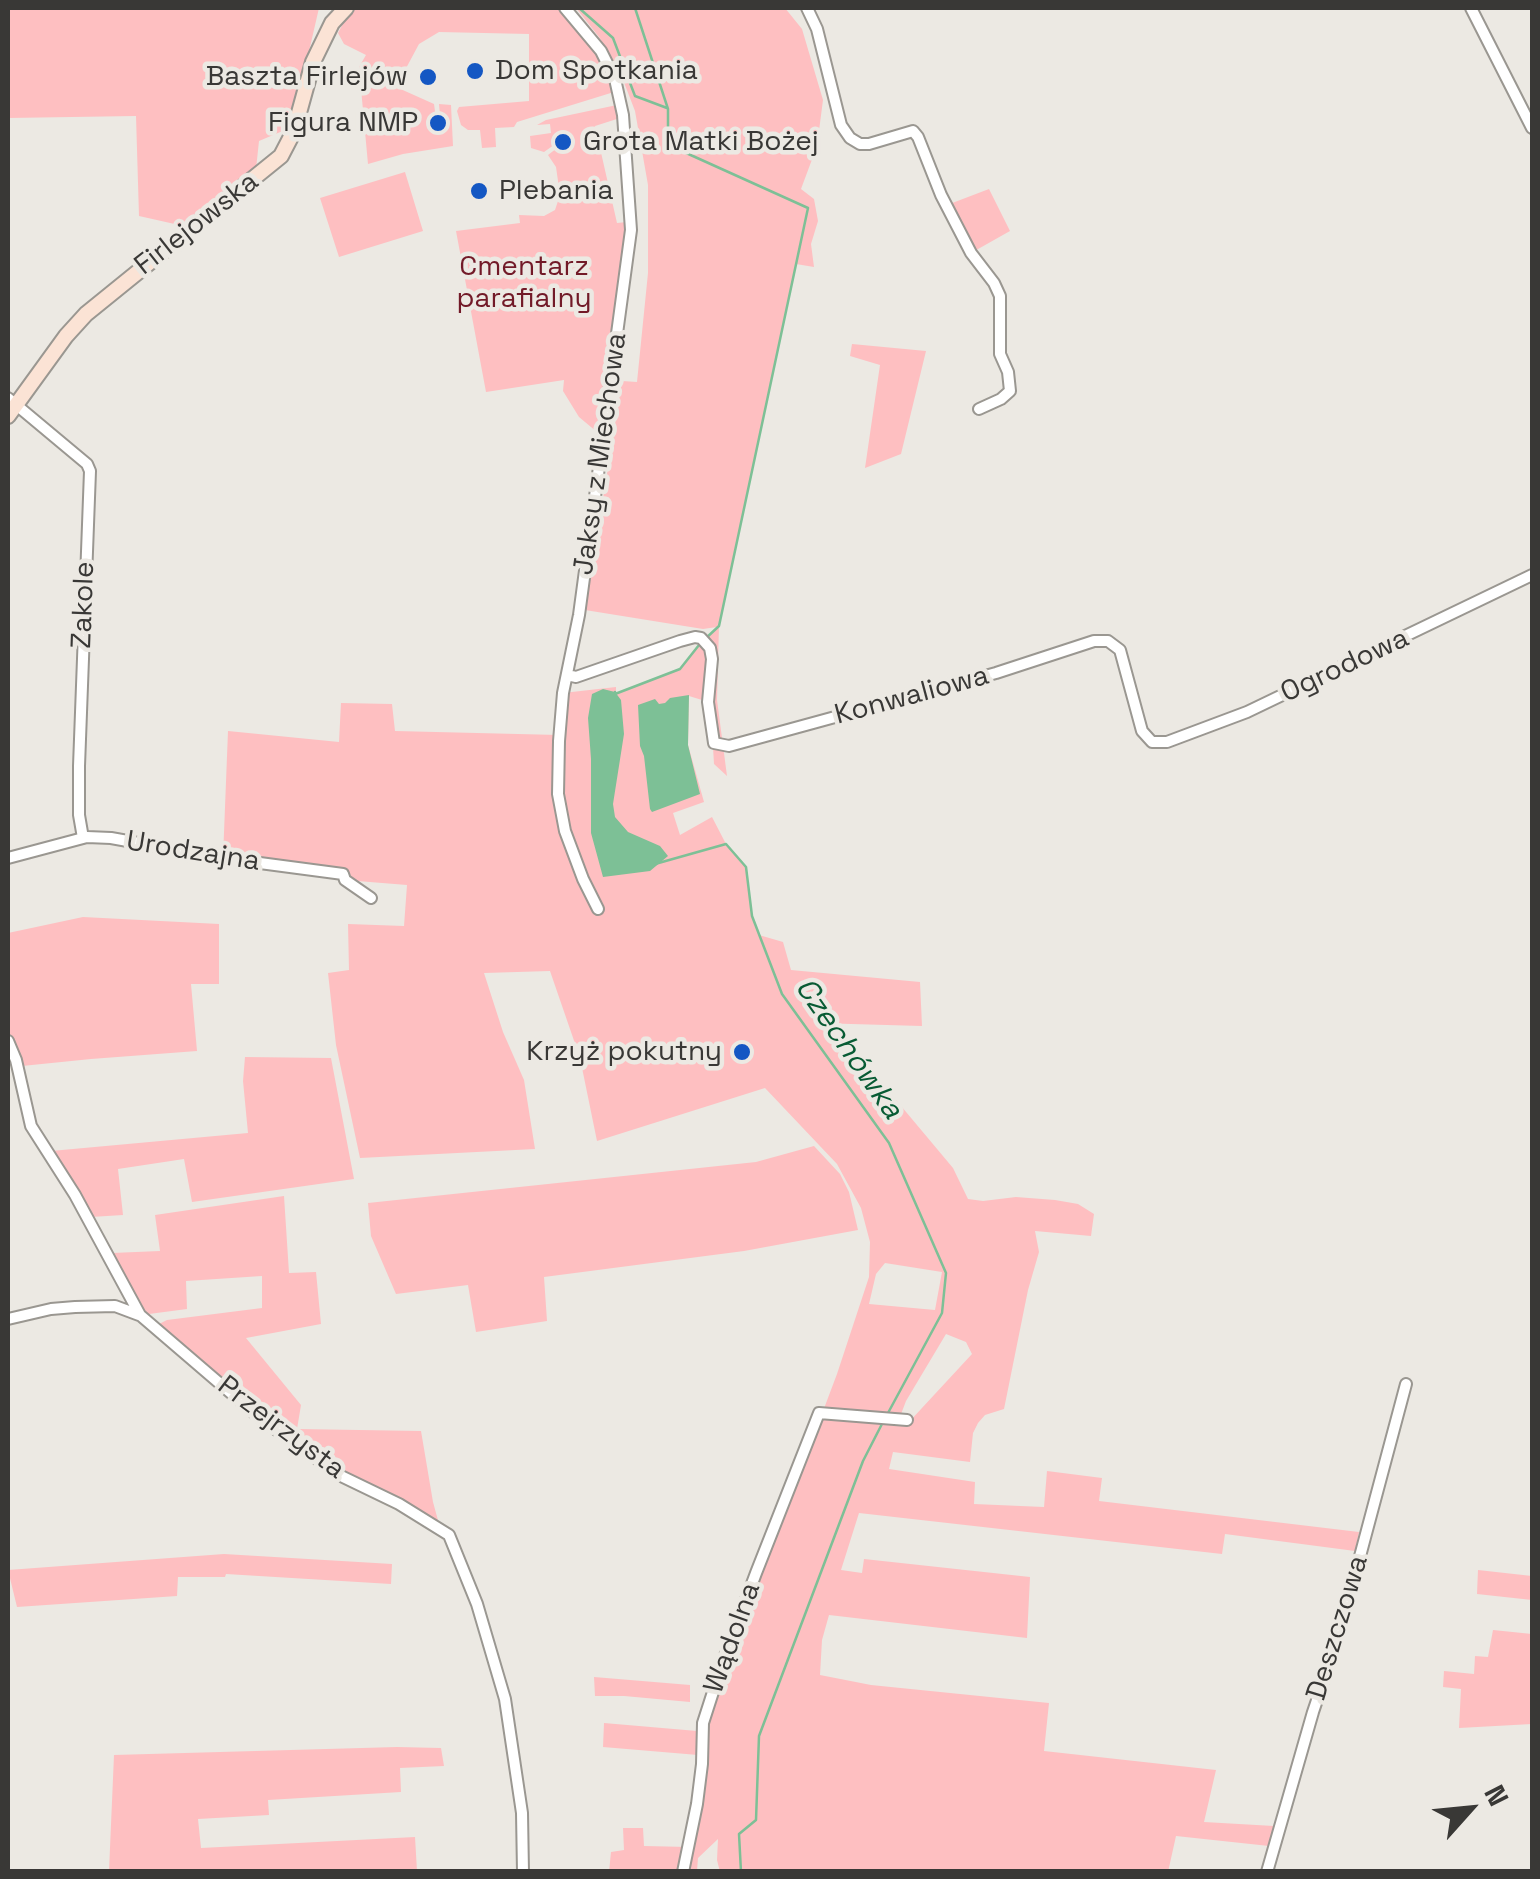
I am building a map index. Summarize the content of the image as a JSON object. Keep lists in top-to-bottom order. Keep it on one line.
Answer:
{"streets":{"street":["Firlejowska","Jaksy z Miechowa","Zakole","Ogrodowa","Konwaliowa","Urodzajna","Przejrzysta","Deszczowa","Wądolna"]},"crossings":[["Firlejowska","Zakole"],["Jaksy z Miechowa","Konwaliowa"],["Zakole","Urodzajna"],["Ogrodowa","Konwaliowa"]],"water":["Czechówka"],"parks":["Cmentarz parafialny"],"places":["Dom Spotkania","Baszta Firlejów","Figura NMP","Grota Matki Bożej","Plebania","Krzyż pokutny"],"north":"top right"}
